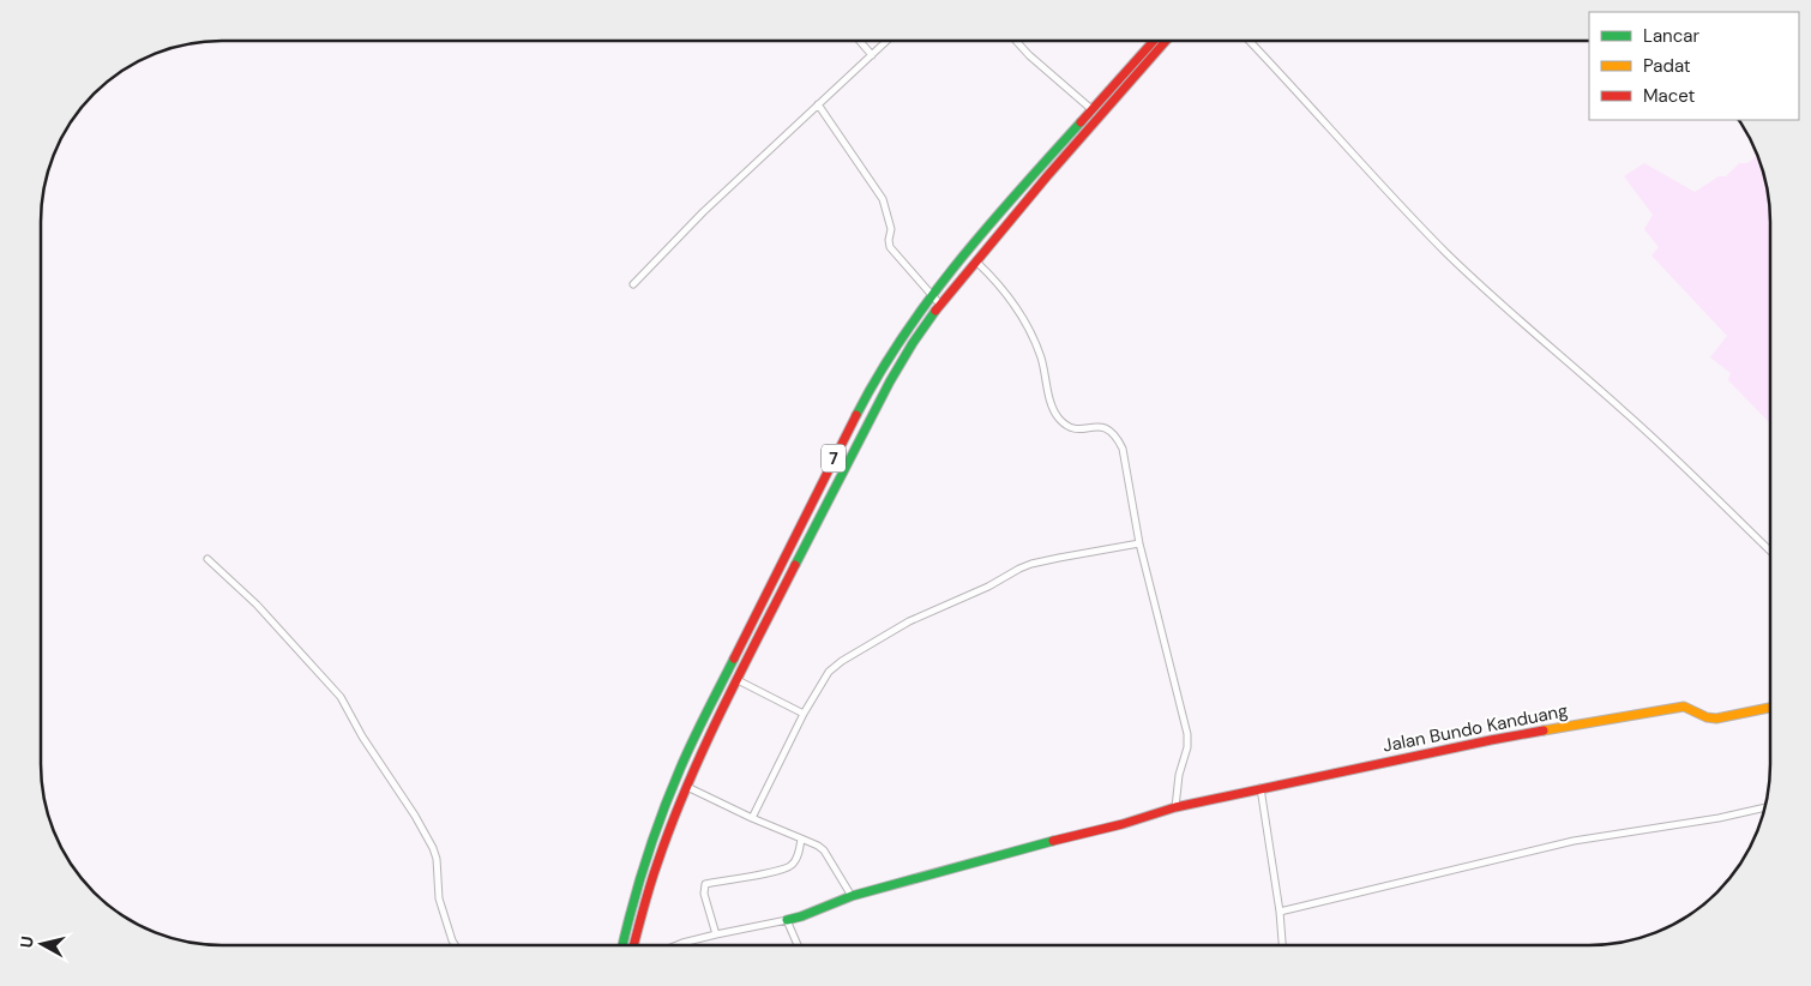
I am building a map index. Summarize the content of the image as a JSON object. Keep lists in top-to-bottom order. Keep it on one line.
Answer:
{"streets":{"main road":["7","Jalan Bundo Kanduang"]},"legend":["Lancar","Padat","Macet"],"north":"left"}
